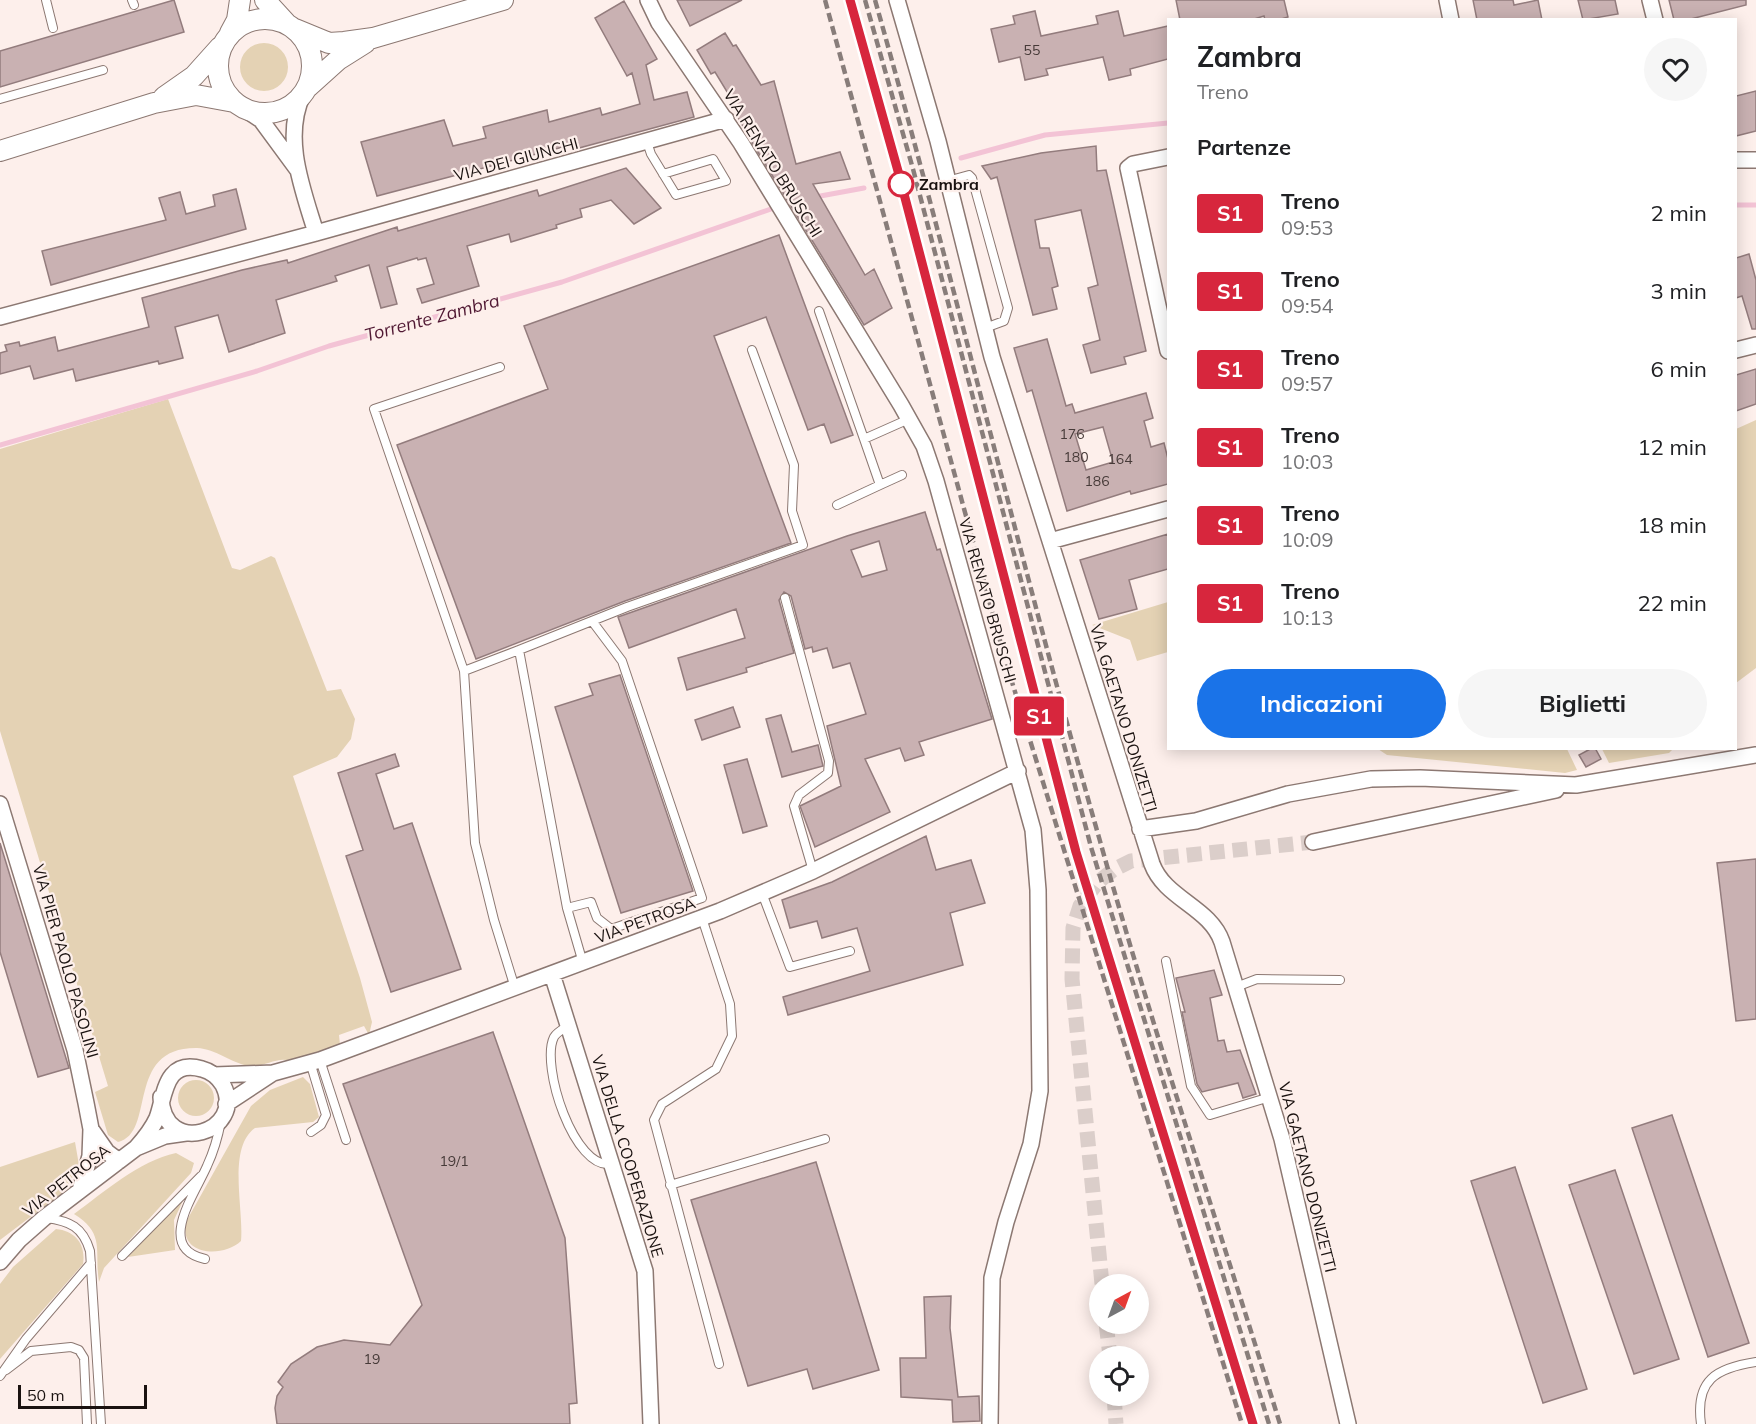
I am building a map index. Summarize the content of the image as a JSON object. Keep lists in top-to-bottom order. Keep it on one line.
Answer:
{"streets":{"street":["VIA DEI GIUNCHI","VIA RENATO BRUSCHI","VIA GAETANO DONIZETTI","VIA PETROSA","VIA PIER PAOLO PASOLINI","VIA DELLA COOPERAZIONE"]},"crossings":[["VIA DEI GIUNCHI","VIA RENATO BRUSCHI"],["VIA RENATO BRUSCHI","VIA PETROSA"],["VIA PETROSA","VIA PIER PAOLO PASOLINI"],["VIA PETROSA","VIA DELLA COOPERAZIONE"]],"water":["Torrente Zambra"],"places":["Zambra"],"house_numbers":["55","176","180","164","186","19/1","19"],"scale_bar":"50 m","north":"top right","page":{"on_map":"S1","heading":[["Zambra","Treno"],"Partenze"],"list":[{"mark":"S1","name":"Treno","note":"09:53","value":"2 min"},{"mark":"S1","name":"Treno","note":"09:54","value":"3 min"},{"mark":"S1","name":"Treno","note":"09:57","value":"6 min"},{"mark":"S1","name":"Treno","note":"10:03","value":"12 min"},{"mark":"S1","name":"Treno","note":"10:09","value":"18 min"},{"mark":"S1","name":"Treno","note":"10:13","value":"22 min"}],"buttons":["Indicazioni","Biglietti"],"scale":"50 m"}}
